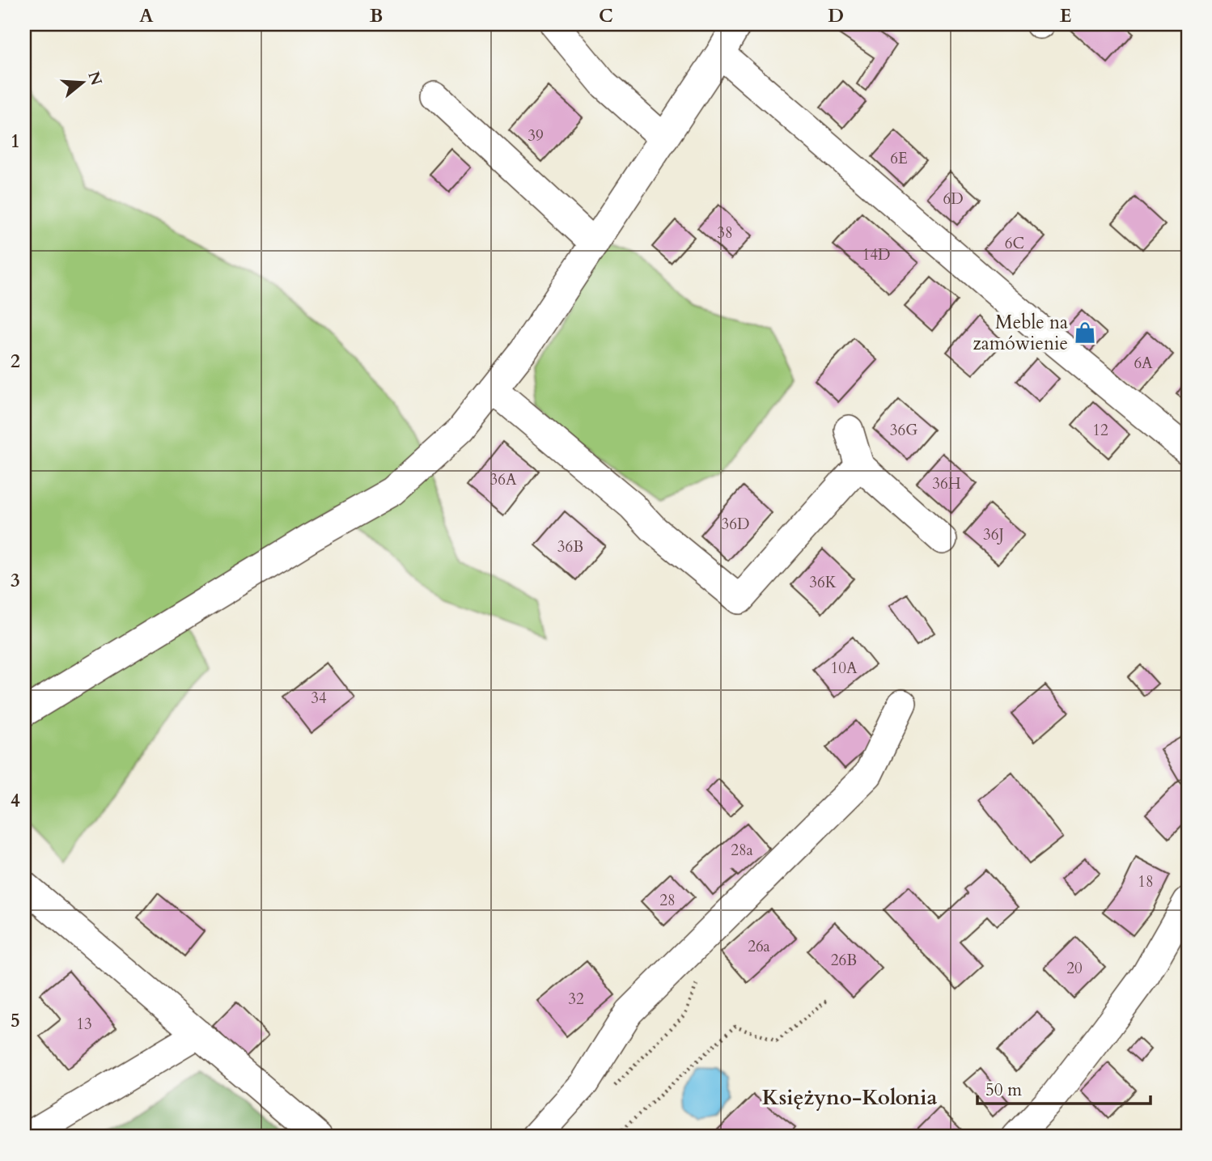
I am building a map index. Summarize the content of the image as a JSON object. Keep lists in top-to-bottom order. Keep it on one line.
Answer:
{"districts":["Księżyno-Kolonia"],"places":{"shop":["Meble na zamówienie"]},"house_numbers":["39","6E","6D","38","6C","14D","6A","36G","12","36A","36H","36D","36J","36B","36K","10A","34","28a","18","28","26a","26B","20","32","13"],"scale_bar":"50 m","north":"right","grid":{"columns":["A","B","C","D","E"],"rows":["1","2","3","4","5"]}}
